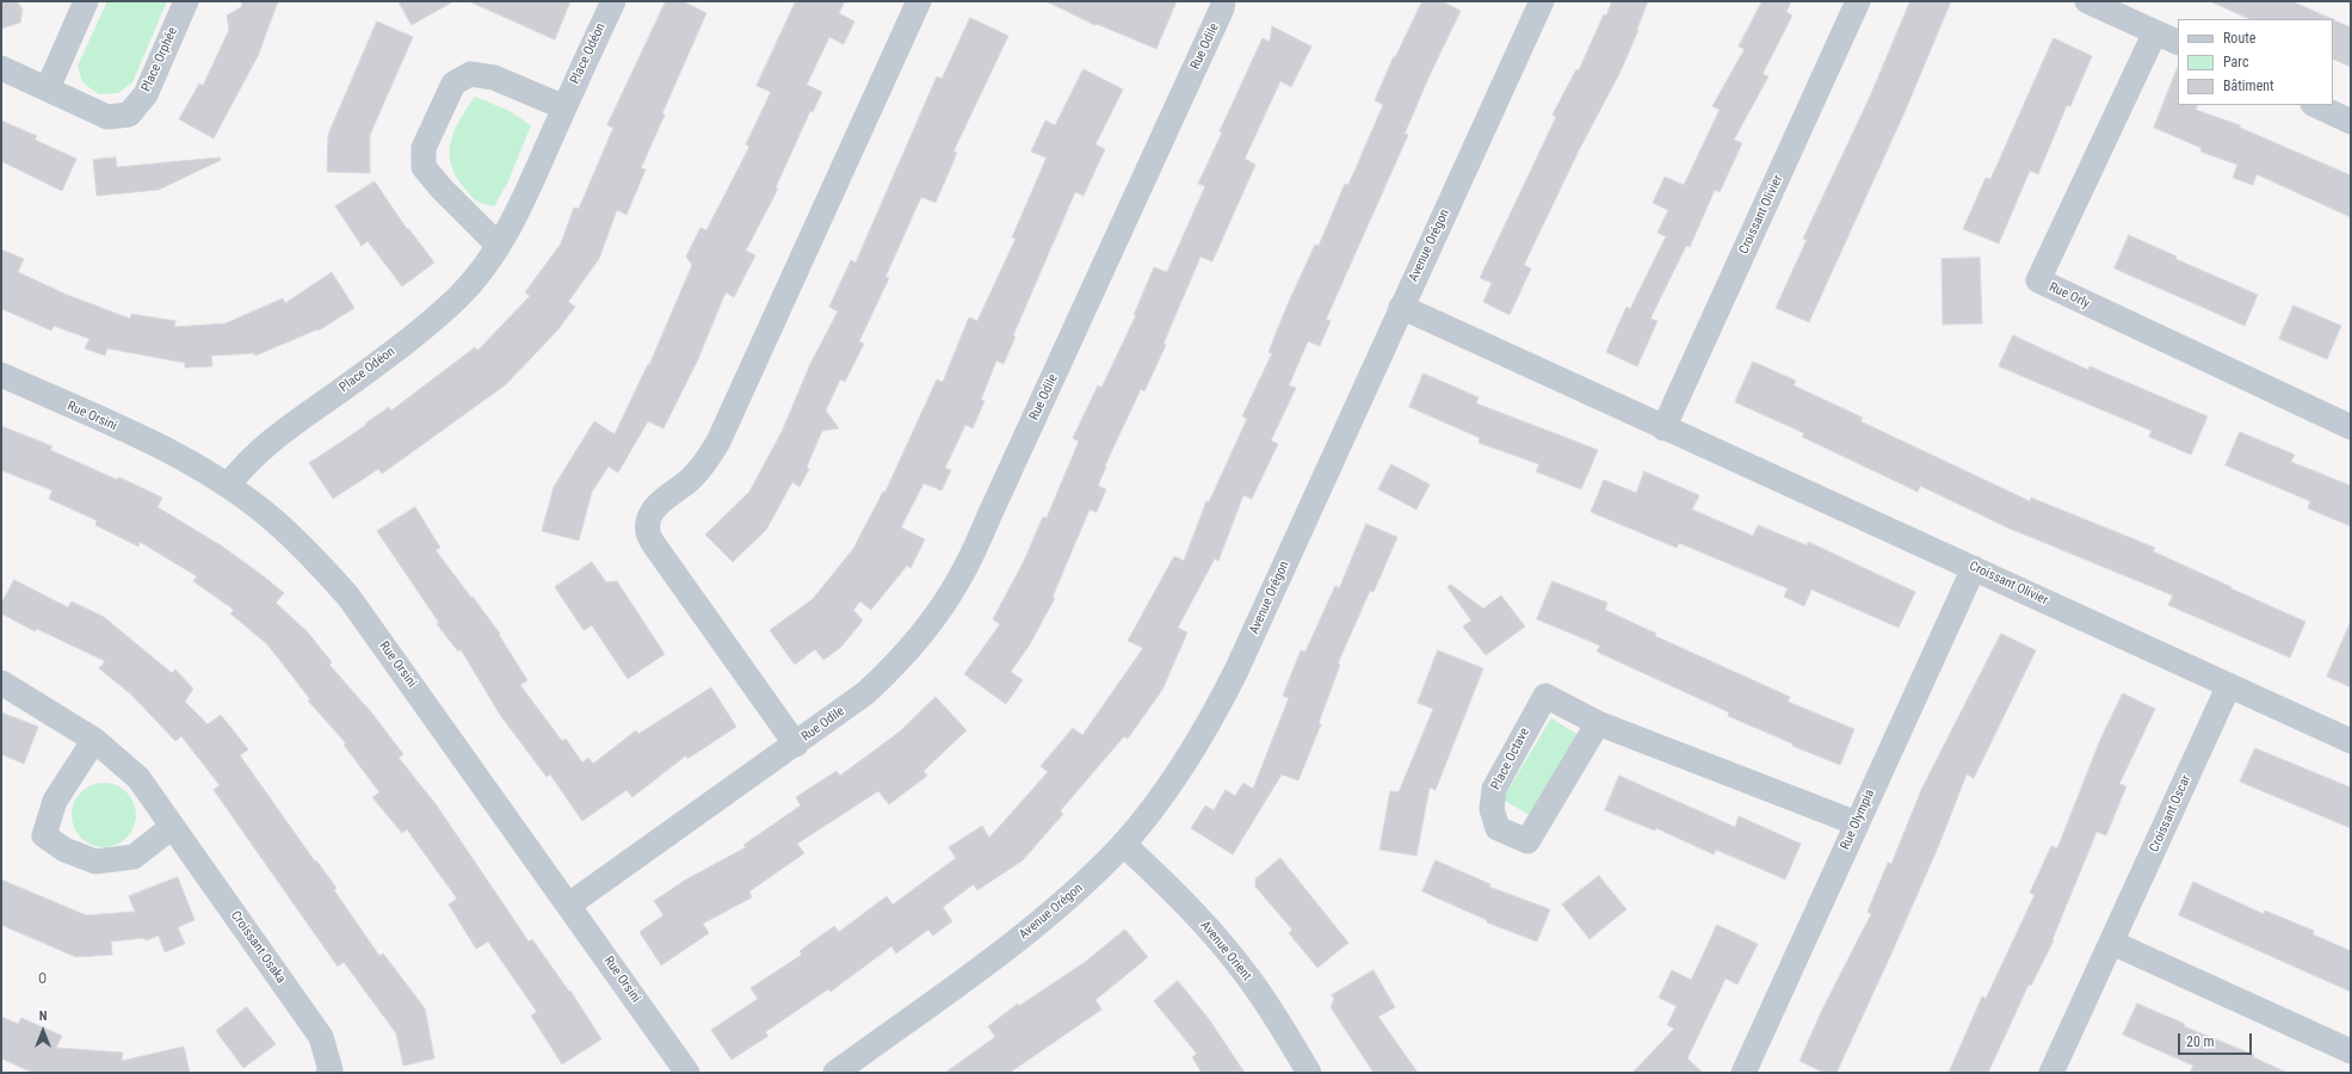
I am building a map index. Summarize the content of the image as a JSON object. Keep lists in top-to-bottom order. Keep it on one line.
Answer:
{"streets":{"street":["Rue Odile","Place Odéon","Place Orphée","Croissant Olivier","Avenue Orégon","Rue Orly","Rue Orsini","Place Octave","Croissant Oscar","Rue Olympia","Croissant Osaka","Avenue Orient"]},"crossings":[["Rue Odile","Rue Orsini"],["Place Odéon","Rue Orsini"],["Croissant Olivier","Avenue Orégon"],["Croissant Olivier","Croissant Oscar"],["Croissant Olivier","Rue Olympia"],["Avenue Orégon","Avenue Orient"],["Place Octave","Rue Olympia"]],"districts":["O"],"legend":["Route","Parc","Bâtiment"],"scale_bar":"20 m","north":"top"}
